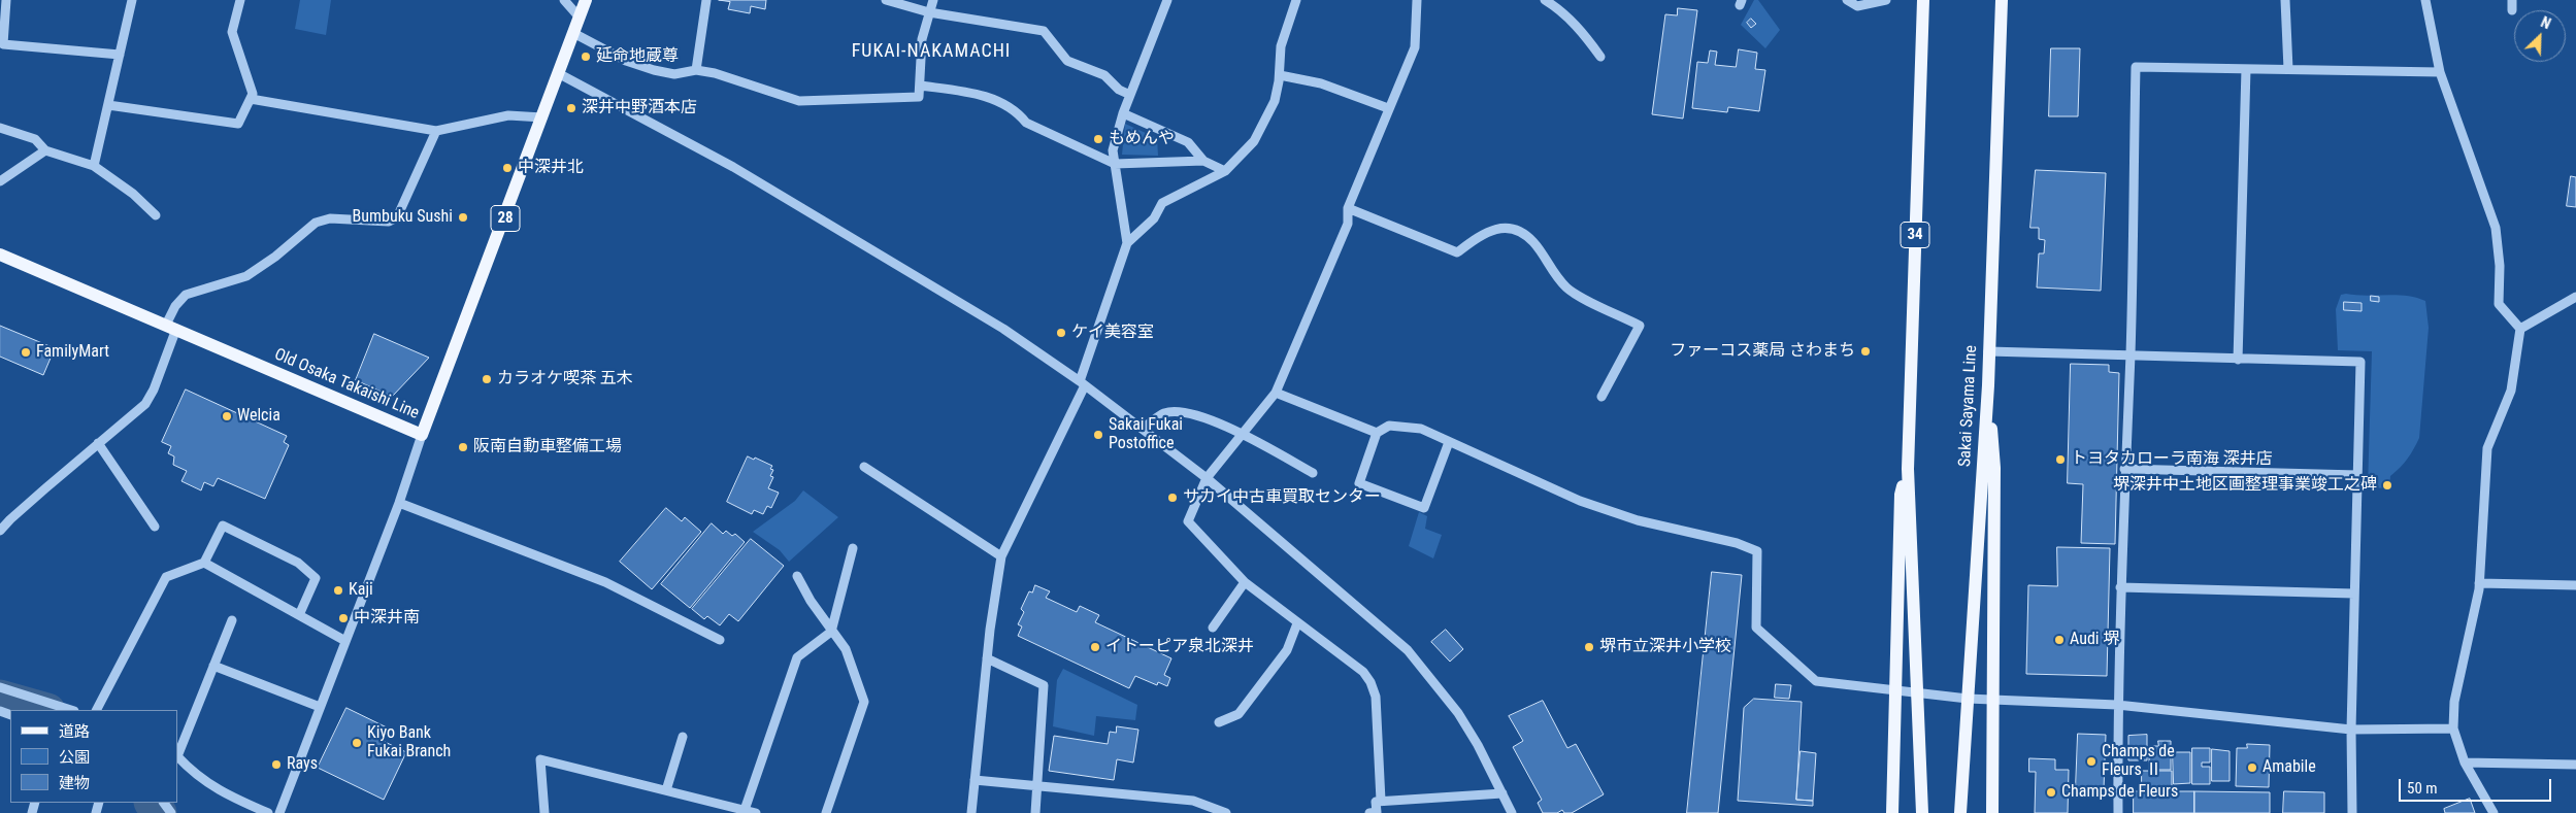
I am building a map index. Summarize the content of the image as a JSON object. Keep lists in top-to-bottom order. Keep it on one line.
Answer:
{"streets":{"main road":["28","34","Old Osaka Takaishi Line","Sakai Sayama Line"]},"districts":["FUKAI-NAKAMACHI"],"places":["延命地蔵尊","深井中野酒本店","もめんや","中深井北","Bumbuku Sushi","ケイ美容室","ファーコス薬局 さわまち","FamilyMart","カラオケ喫茶 五木","Welcia","Sakai Fukai Postoffice","阪南自動車整備工場","トヨタカローラ南海 深井店","堺深井中土地区画整理事業竣工之碑","サカイ中古車買取センター","Kaji","中深井南","Audi 堺","イトーピア泉北深井","堺市立深井小学校","Kiyo Bank Fukai Branch","Champs de Fleurs Ⅱ","Rays","Amabile","Champs de Fleurs"],"legend":["道路","公園","建物"],"scale_bar":"50 m","north":"top right"}
